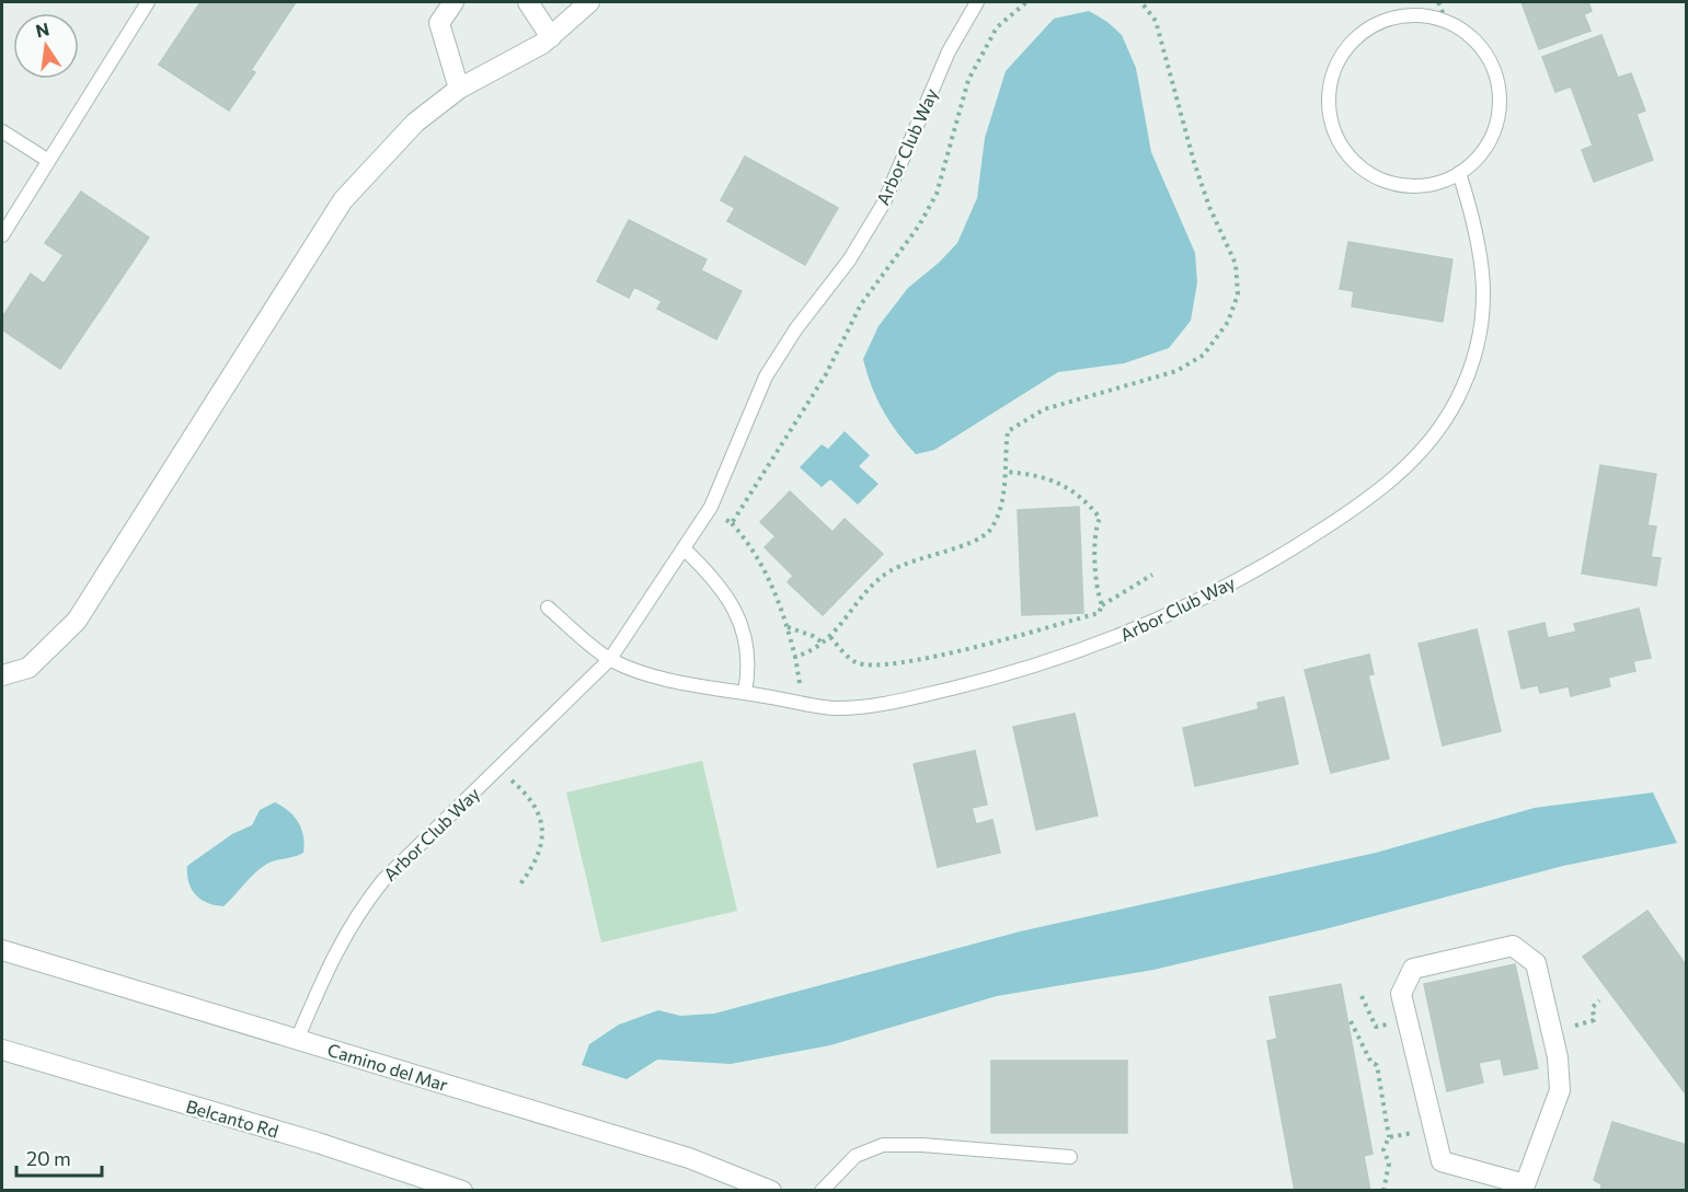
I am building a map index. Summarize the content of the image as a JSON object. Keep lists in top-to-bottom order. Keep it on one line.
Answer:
{"streets":{"street":["Camino del Mar","Belcanto Rd"],"lane":["Arbor Club Way"]},"crossings":[["Arbor Club Way","Camino del Mar"]],"scale_bar":"20 m","north":"top"}
